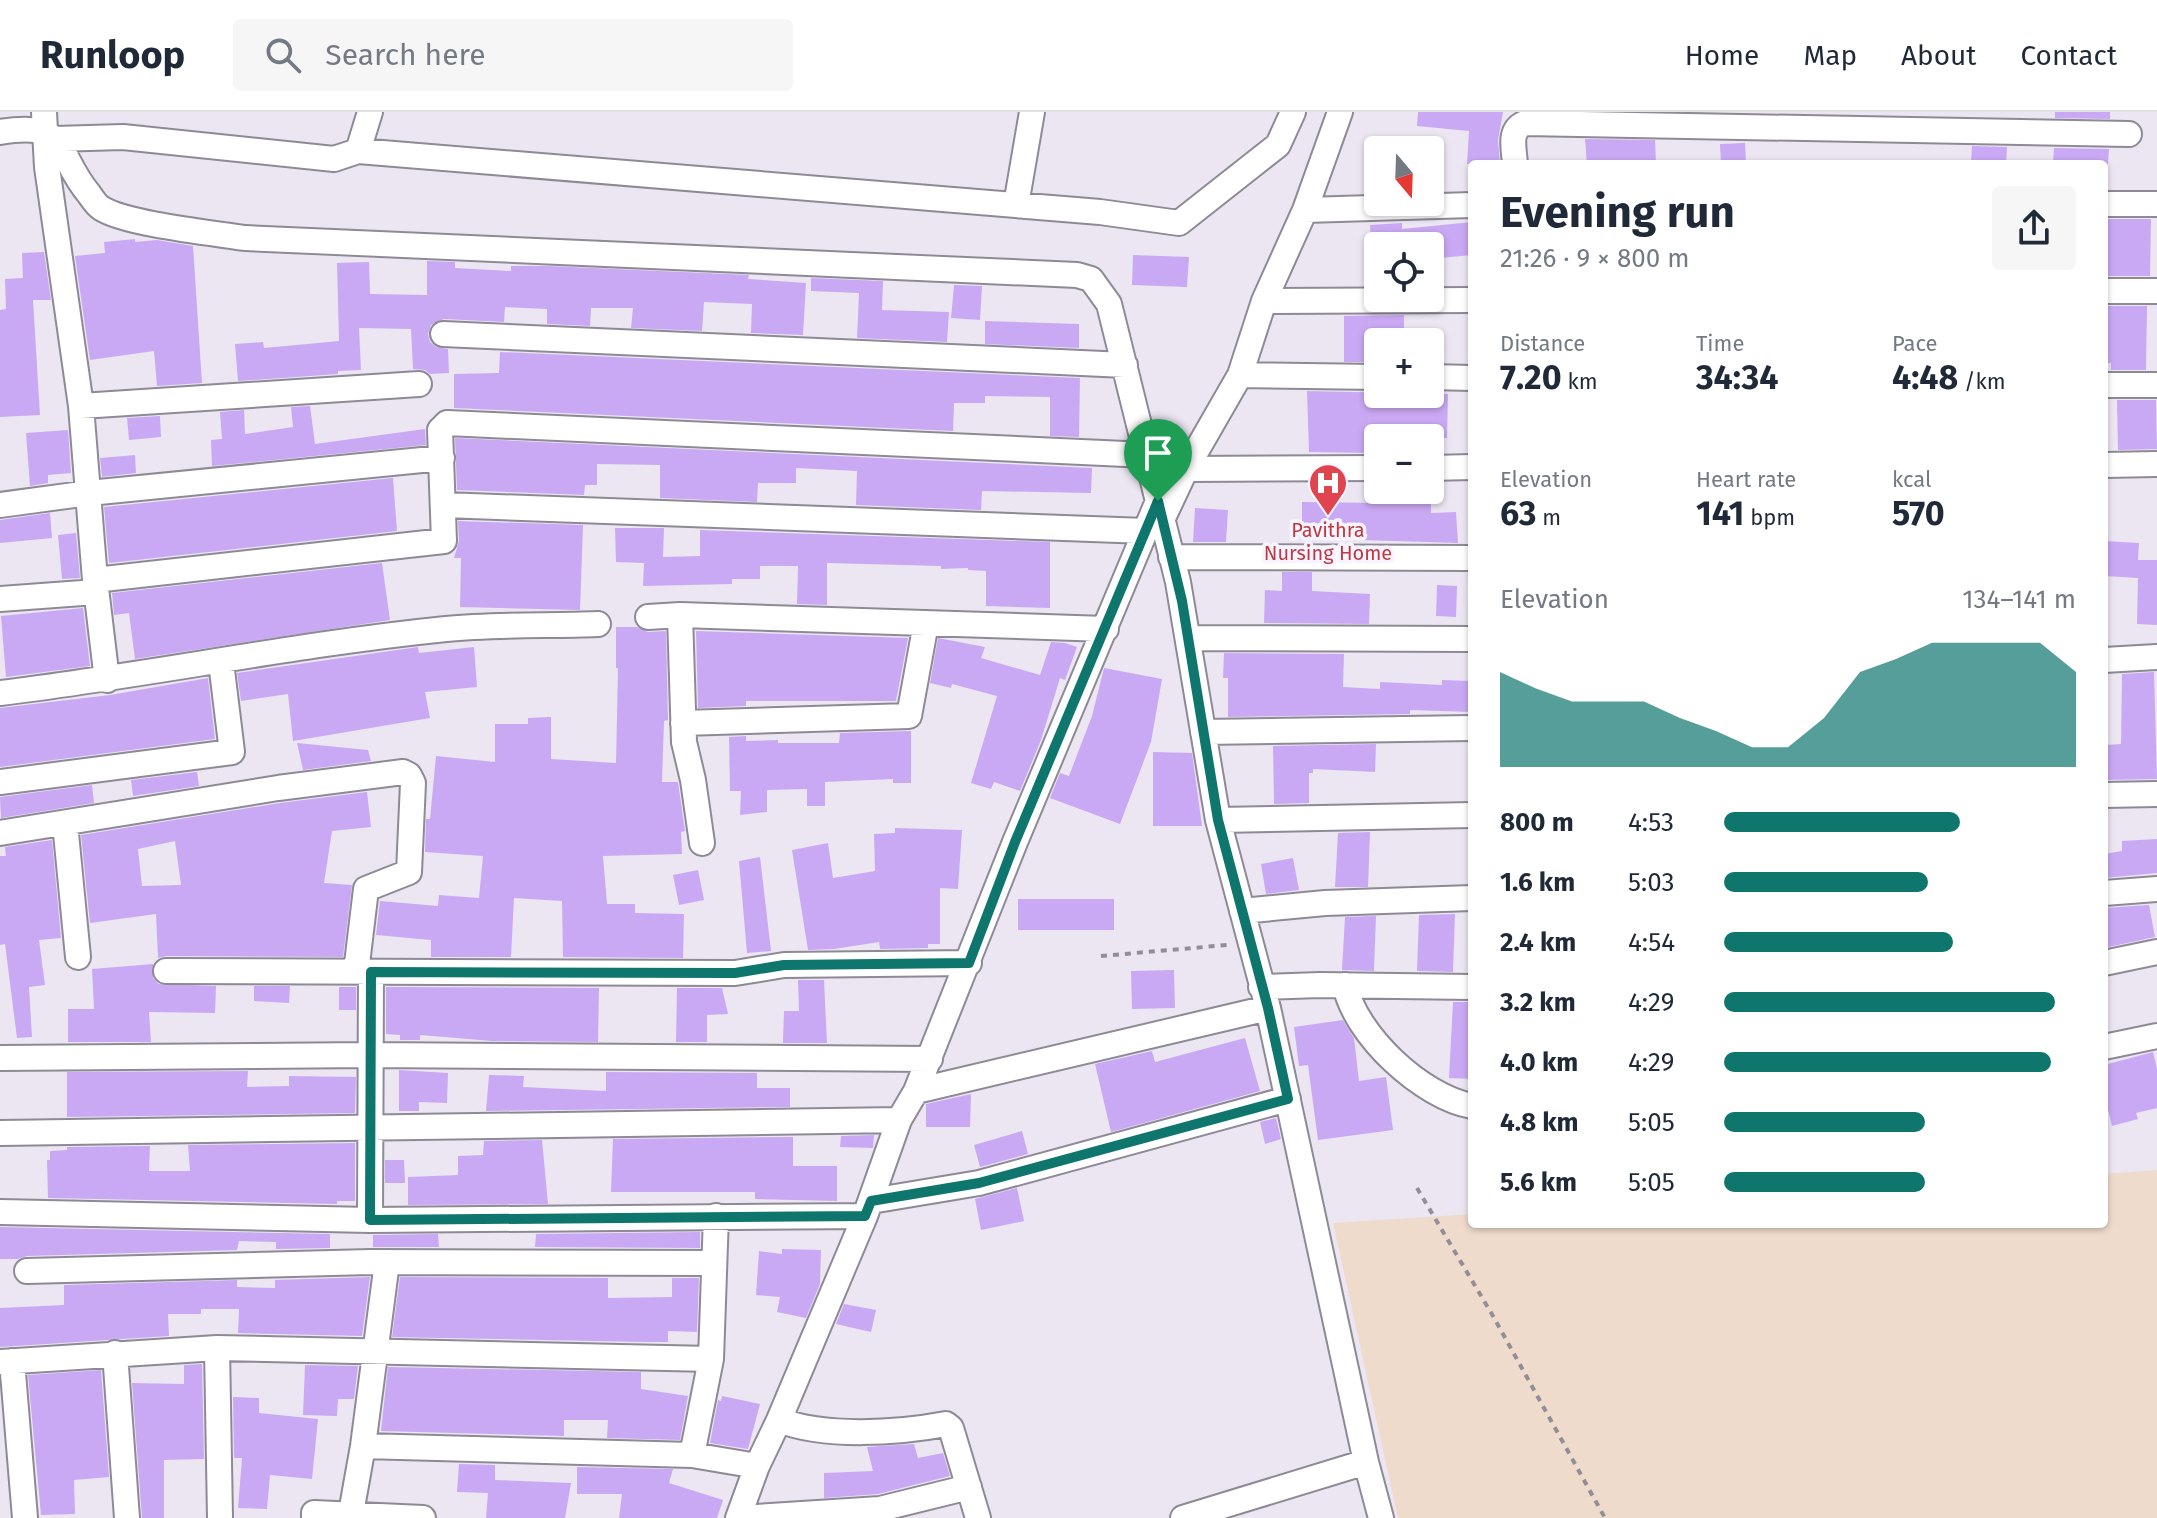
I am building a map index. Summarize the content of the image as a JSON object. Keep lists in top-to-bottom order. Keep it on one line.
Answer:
{"places":{"hospital":["Pavithra Nursing Home"]},"north":"bottom","page":{"header":"Runloop","search":"Search here","nav":["Home","Map","About","Contact"],"map_buttons":["+","−"],"heading":["Evening run","21:26 · 9 × 800 m"],"stats":[["Distance","7.20 km"],["Time","34:34"],["Pace","4:48 /km"],["Elevation","63 m"],["Heart rate","141 bpm"],["kcal","570"]],"chart":["Elevation","134–141 m"],"list":[{"name":"800 m","note":"4:53"},{"name":"1.6 km","note":"5:03"},{"name":"2.4 km","note":"4:54"},{"name":"3.2 km","note":"4:29"},{"name":"4.0 km","note":"4:29"},{"name":"4.8 km","note":"5:05"},{"name":"5.6 km","note":"5:05"}]}}
